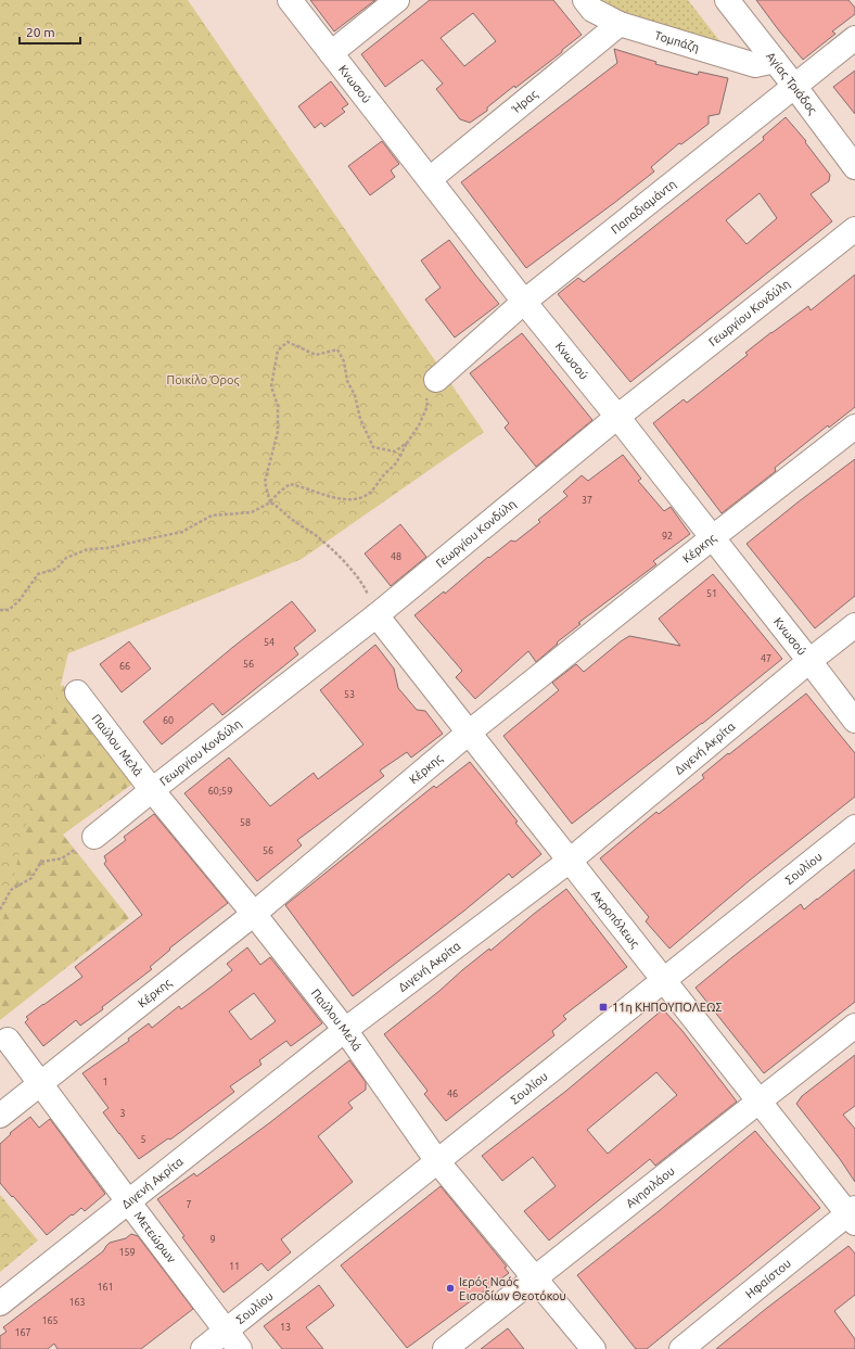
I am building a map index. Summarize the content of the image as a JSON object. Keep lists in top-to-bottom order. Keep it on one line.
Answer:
{"streets":{"street":["Τομπάζη","Αγίας Τριάδος","Κνωσού","Ήρας","Παπαδιαμάντη","Γεωργίου Κονδύλη","Κέρκης","Παύλου Μελά","Διγενή Ακρίτα","Σουλίου","Ακροπόλεως","Αγησιλάου","Μετεώρων","Ηφαίστου"]},"crossings":[["Τομπάζη","Αγίας Τριάδος"],["Τομπάζη","Ήρας"],["Αγίας Τριάδος","Παπαδιαμάντη"],["Κνωσού","Ήρας"],["Κνωσού","Παπαδιαμάντη"],["Κνωσού","Γεωργίου Κονδύλη"],["Κνωσού","Κέρκης"],["Κνωσού","Διγενή Ακρίτα"],["Γεωργίου Κονδύλη","Παύλου Μελά"],["Γεωργίου Κονδύλη","Ακροπόλεως"],["Κέρκης","Παύλου Μελά"],["Κέρκης","Ακροπόλεως"],["Κέρκης","Μετεώρων"],["Παύλου Μελά","Διγενή Ακρίτα"],["Παύλου Μελά","Σουλίου"],["Παύλου Μελά","Αγησιλάου"],["Διγενή Ακρίτα","Ακροπόλεως"],["Διγενή Ακρίτα","Μετεώρων"],["Σουλίου","Ακροπόλεως"],["Σουλίου","Μετεώρων"],["Ακροπόλεως","Αγησιλάου"],["Ακροπόλεως","Ηφαίστου"]],"parks":["Ποικίλο Όρος"],"places":{"transit":["11η ΚΗΠΟΥΠΟΛΕΩΣ"],"other":["Ιερός Ναός Εισοδίων Θεοτόκου"]},"house_numbers":["37","92","48","51","54","47","56","66","53","60","60;59","58","56","1","46","3","5","7","9","159","11","161","163","165","13","167"],"scale_bar":"20 m"}
